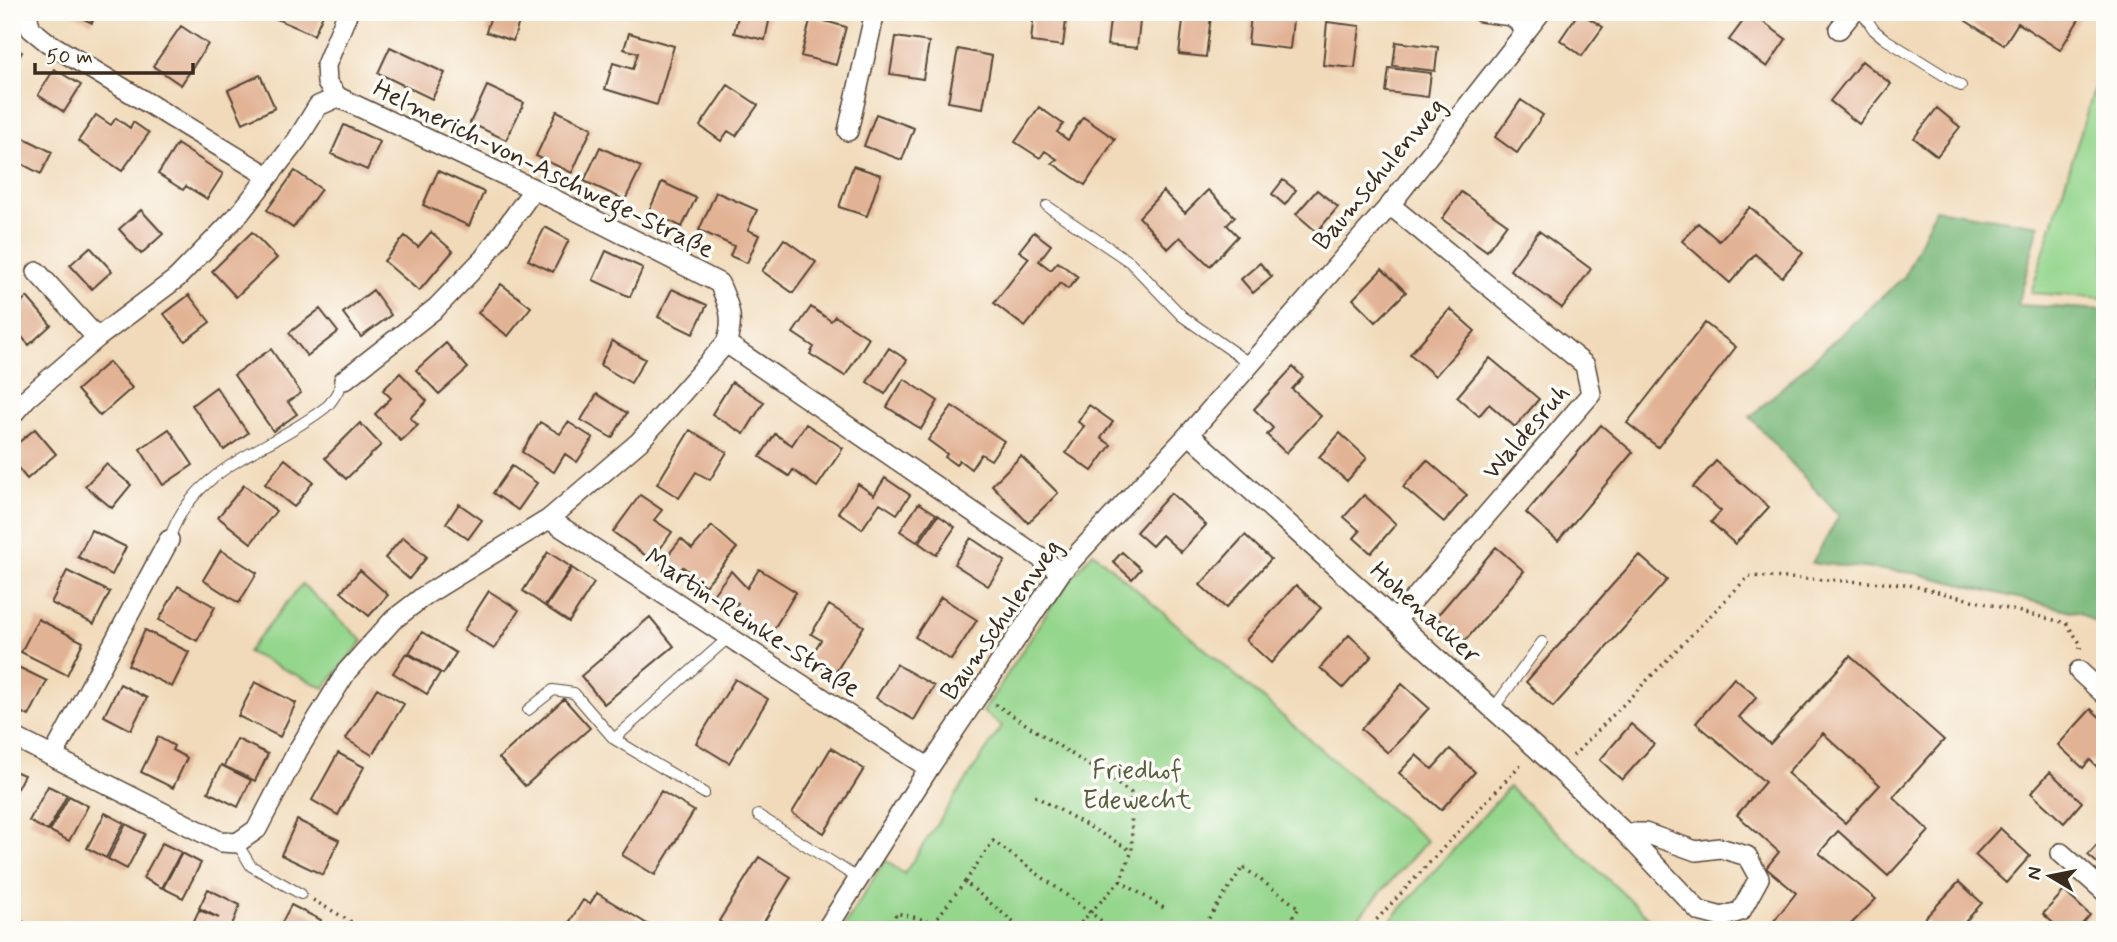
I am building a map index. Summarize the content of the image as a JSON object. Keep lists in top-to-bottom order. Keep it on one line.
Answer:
{"streets":{"street":["Helmerich-von-Aschwege-Straße","Baumschulenweg","Waldesruh","Hohenacker","Martin-Reinke-Straße"]},"crossings":[["Baumschulenweg","Waldesruh"],["Baumschulenweg","Hohenacker"],["Baumschulenweg","Martin-Reinke-Straße"],["Waldesruh","Hohenacker"]],"parks":["Friedhof Edewecht"],"scale_bar":"50 m","north":"left"}
